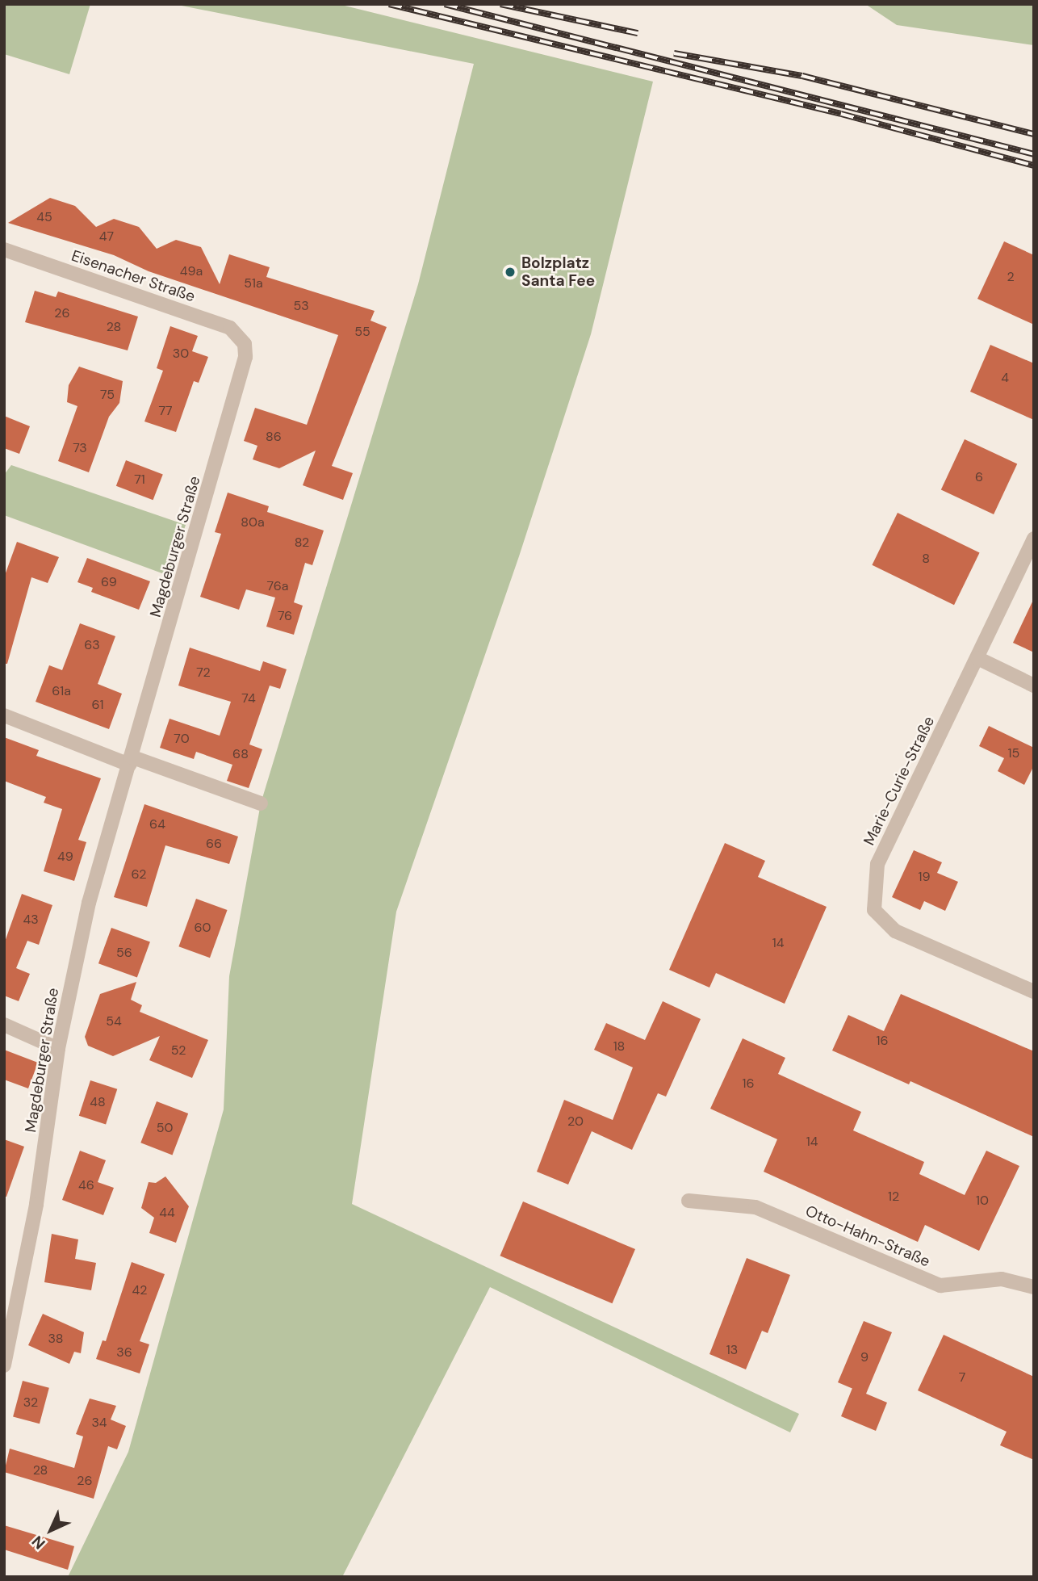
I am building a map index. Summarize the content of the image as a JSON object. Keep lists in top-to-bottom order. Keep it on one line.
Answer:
{"streets":{"street":["Eisenacher Straße","Magdeburger Straße","Marie-Curie-Straße","Otto-Hahn-Straße"]},"crossings":[["Eisenacher Straße","Magdeburger Straße"]],"places":["Bolzplatz Santa Fee"],"house_numbers":["45","47","49a","2","51a","53","26","28","55","30","4","75","77","86","73","6","71","80a","82","8","69","76a","76","63","72","61a","74","61","70","15","68","64","66","49","62","19","43","60","14","56","54","16","18","52","16","48","20","50","14","46","12","10","44","42","38","13","36","9","7","32","34","28","26"],"north":"bottom left"}
